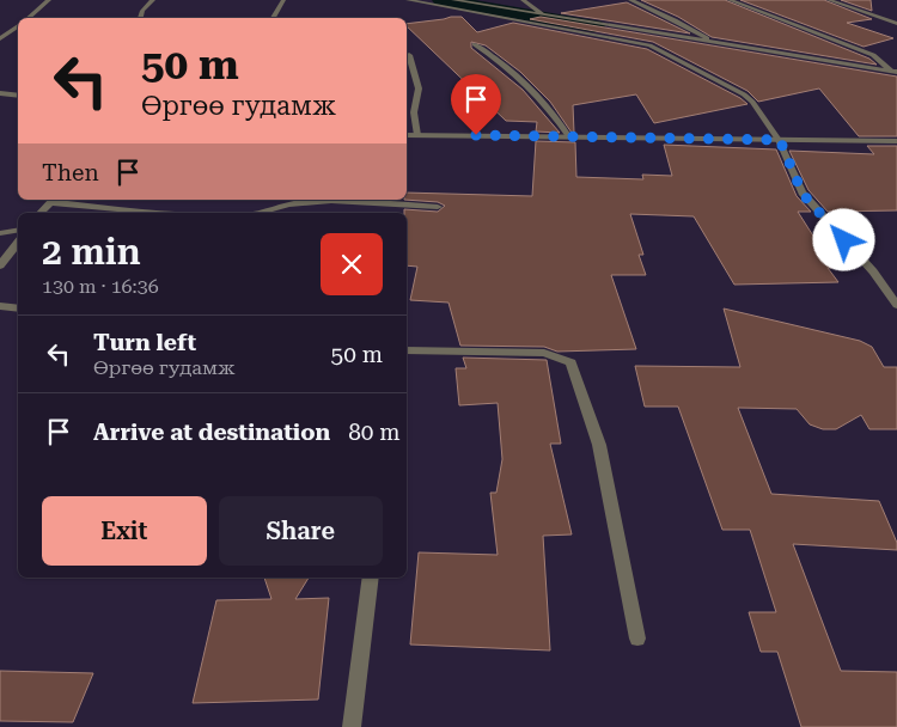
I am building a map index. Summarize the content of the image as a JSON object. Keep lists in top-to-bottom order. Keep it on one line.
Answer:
{"page":{"turn":["50 m","Өргөө гудамж"],"then":"Then","heading":["2 min","130 m · 16:36"],"list":[{"name":"Turn left","note":"Өргөө гудамж","value":"50 m"},{"name":"Arrive at destination","value":"80 m"}],"buttons":["Exit","Share"]}}
